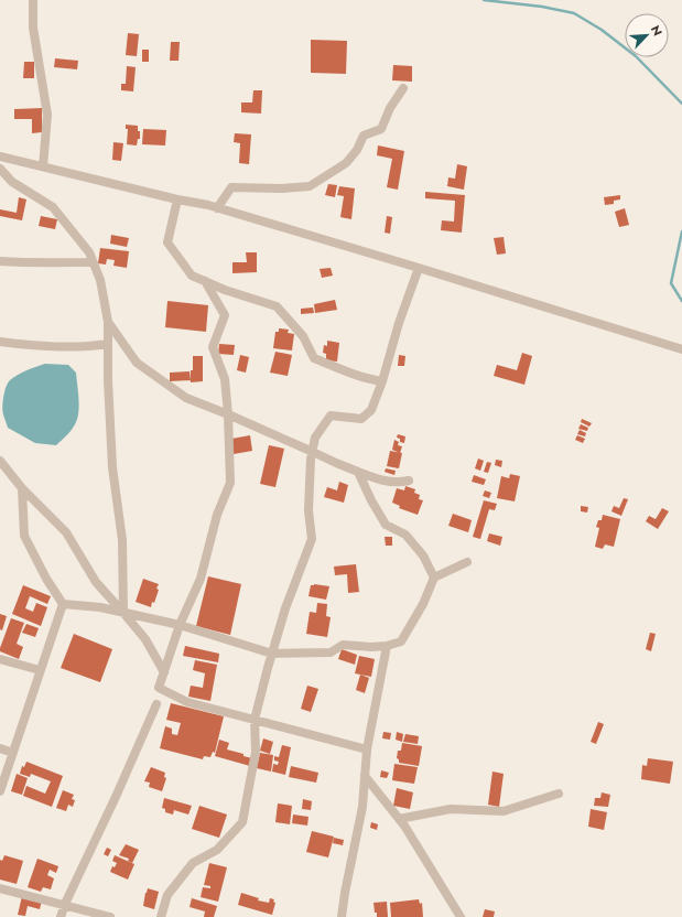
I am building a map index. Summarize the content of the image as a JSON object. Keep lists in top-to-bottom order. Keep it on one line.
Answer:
{"north":"top right"}
